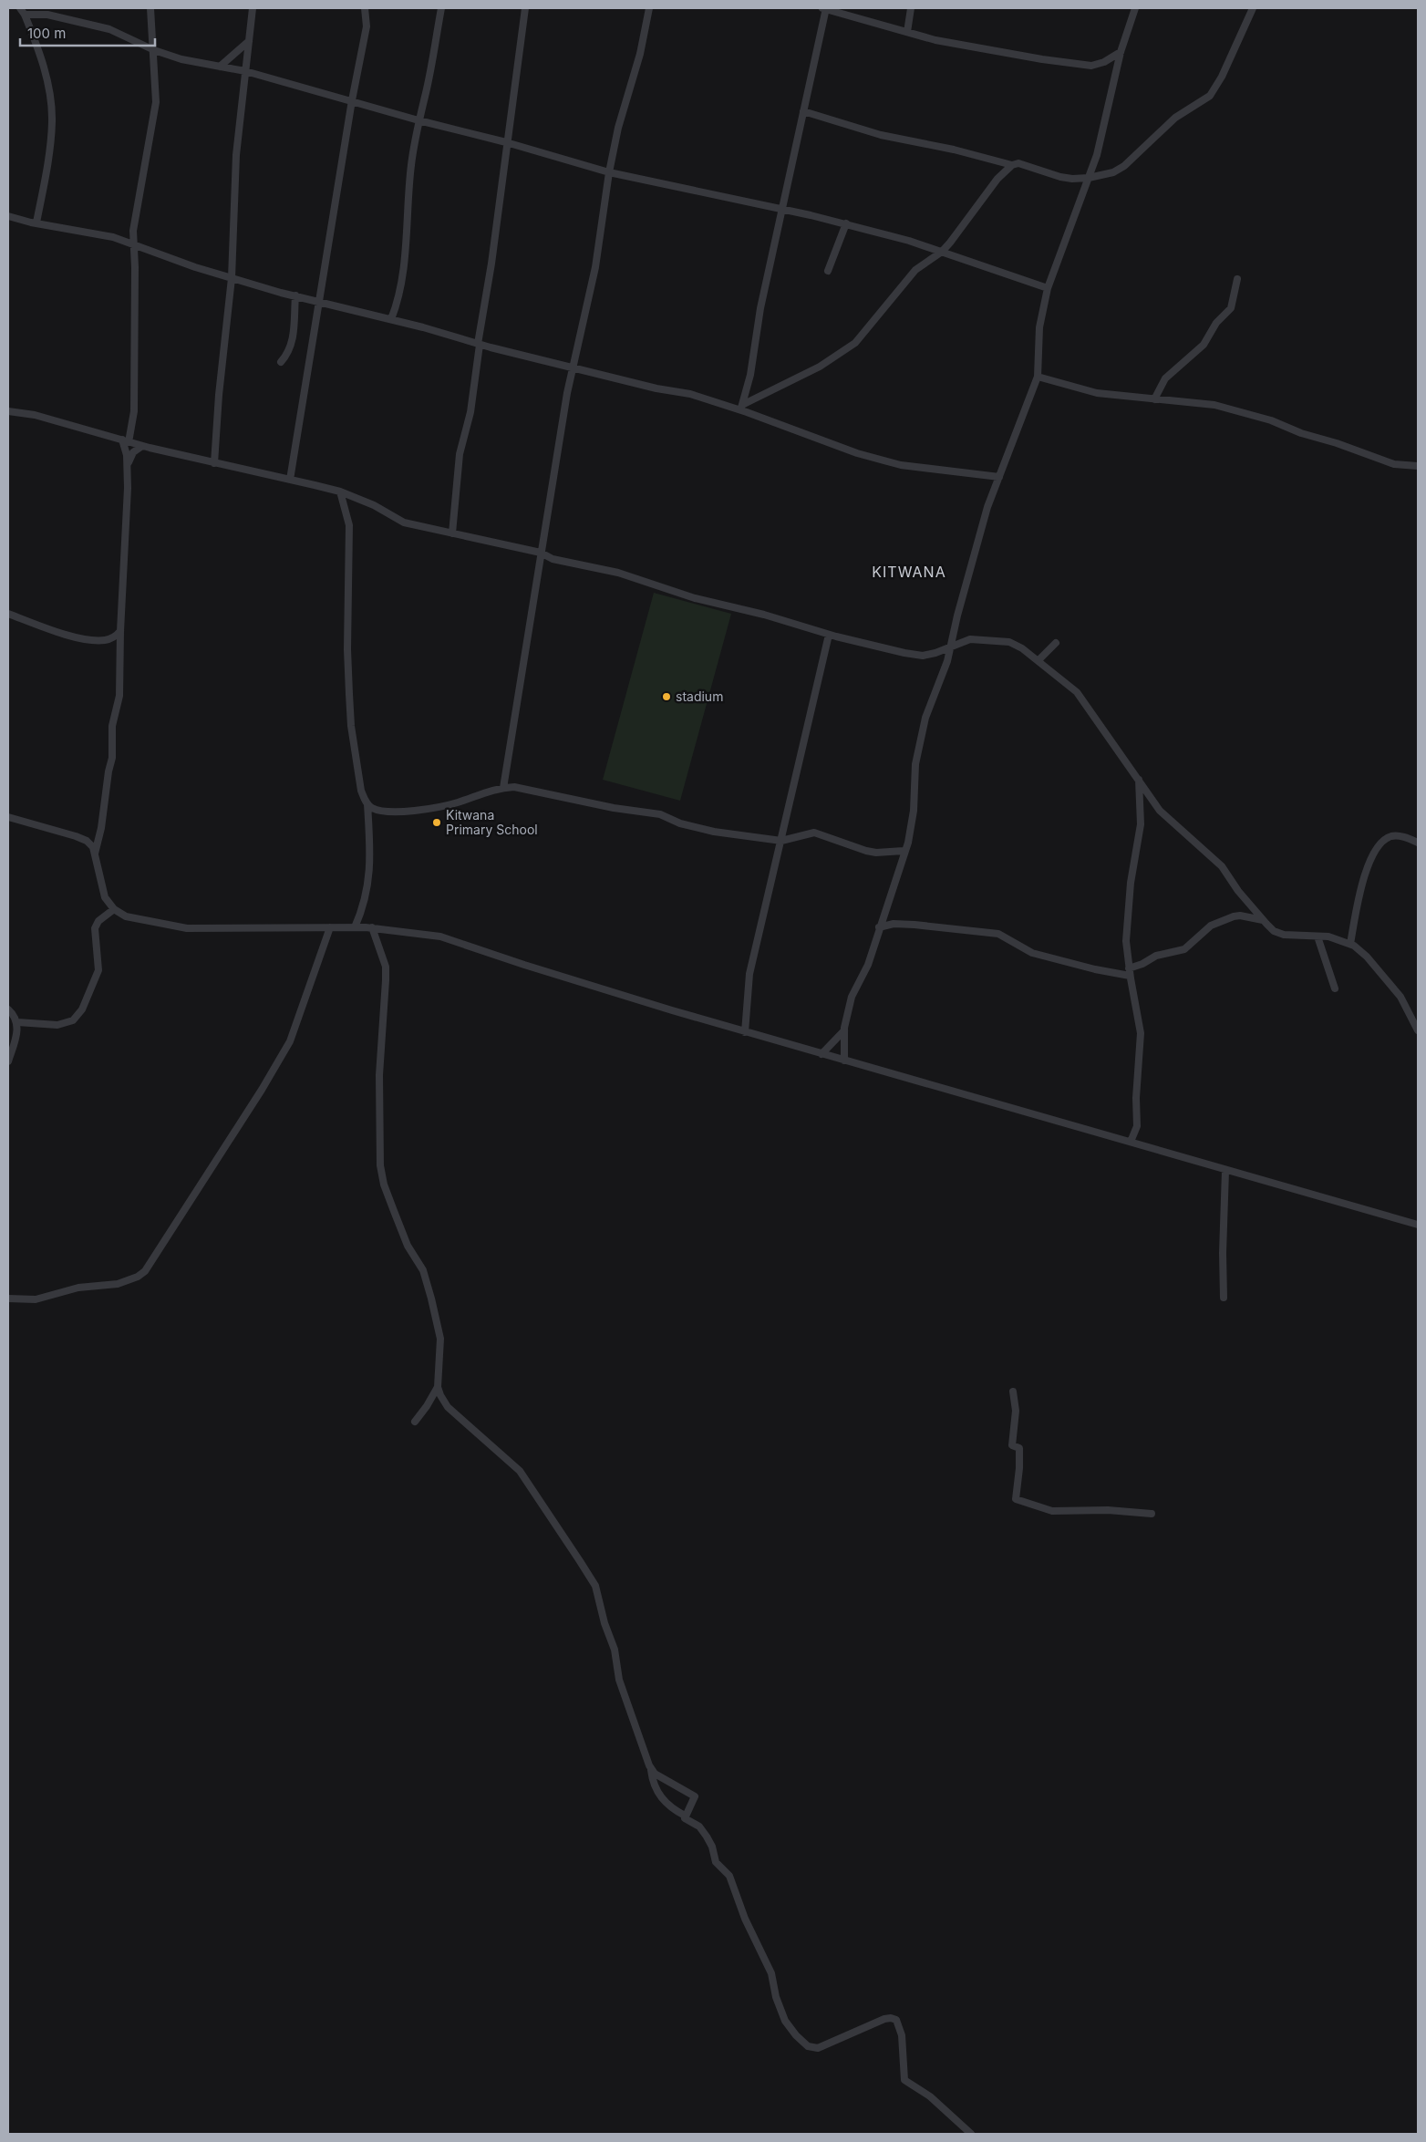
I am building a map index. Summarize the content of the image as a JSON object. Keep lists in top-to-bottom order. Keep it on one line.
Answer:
{"districts":["KITWANA"],"places":["stadium","Kitwana Primary School"],"scale_bar":"100 m"}
